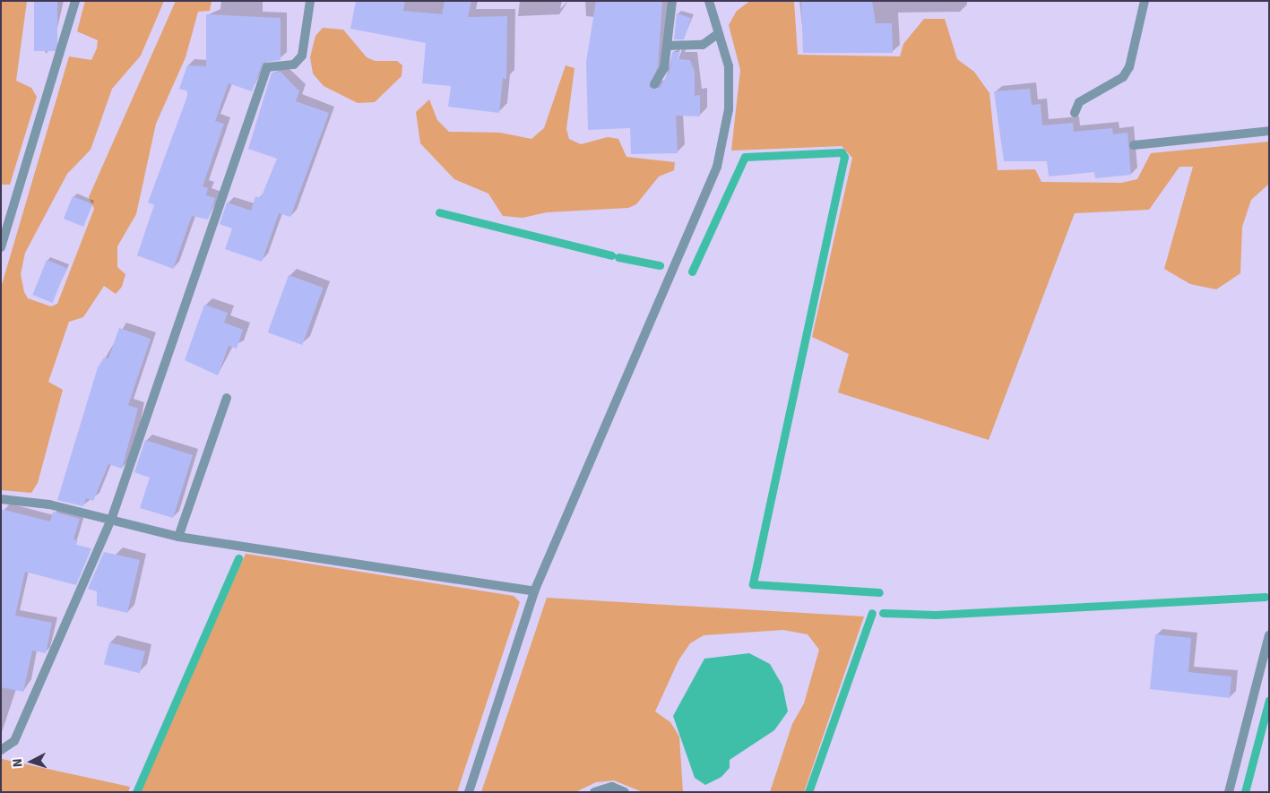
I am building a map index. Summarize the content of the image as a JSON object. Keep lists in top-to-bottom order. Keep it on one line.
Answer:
{"north":"left"}
